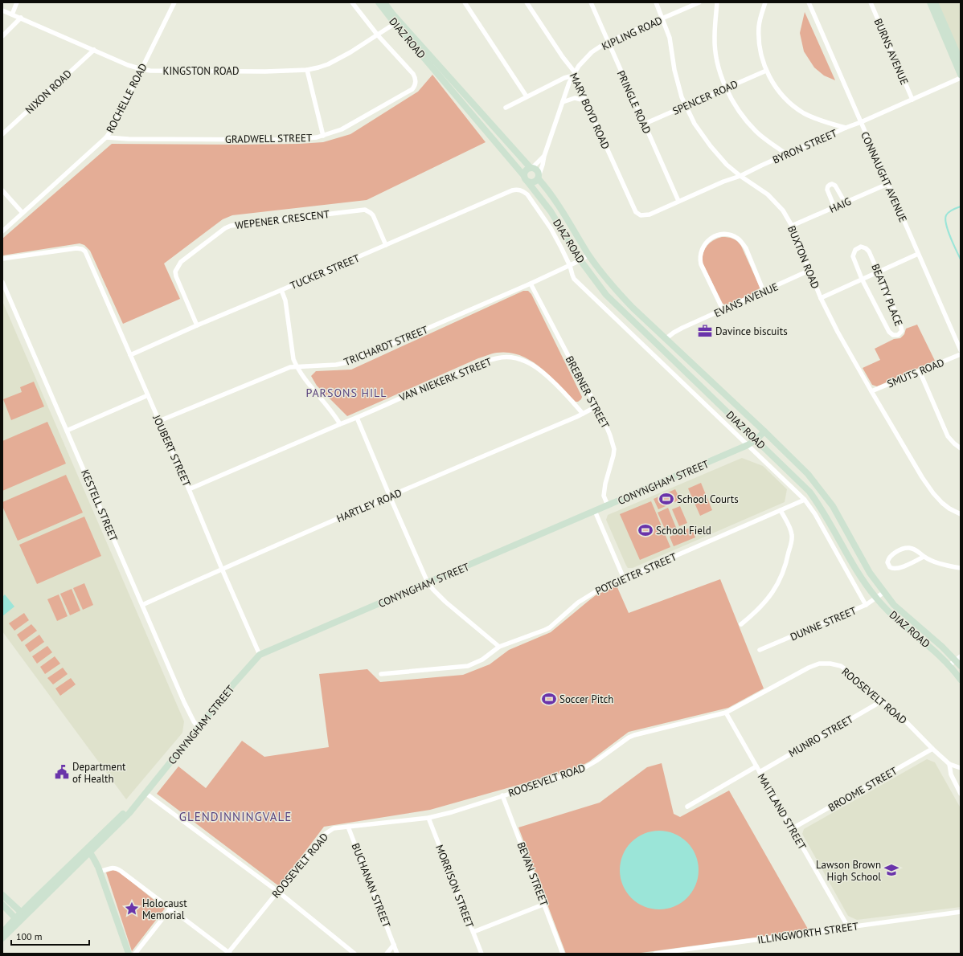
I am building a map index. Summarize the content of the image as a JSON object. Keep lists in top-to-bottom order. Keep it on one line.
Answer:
{"streets":{"street":["KIPLING ROAD","DIAZ ROAD","BURNS AVENUE","KINGSTON ROAD","NIXON ROAD","SPENCER ROAD","ROCHELLE ROAD","PRINGLE ROAD","MARY BOYD ROAD","GRADWELL STREET","BYRON STREET","CONNAUGHT AVENUE","HAIG","WEPENER CRESCENT","BUXTON ROAD","TUCKER STREET","BEATTY PLACE","EVANS AVENUE","TRICHARDT STREET","SMUTS ROAD","VAN NIEKERK STREET","BREBNER STREET","JOUBERT STREET","CONYNGHAM STREET","KESTELL STREET","HARTLEY ROAD","POTGIETER STREET","DUNNE STREET","ROOSEVELT ROAD","MUNRO STREET","BROOME STREET","MAITLAND STREET","BEVAN STREET","BUCHANAN STREET","MORRISON STREET","ILLINGWORTH STREET"]},"crossings":[["KIPLING ROAD","DIAZ ROAD"],["KIPLING ROAD","PRINGLE ROAD"],["KIPLING ROAD","MARY BOYD ROAD"],["KIPLING ROAD","BUXTON ROAD"],["DIAZ ROAD","KINGSTON ROAD"],["DIAZ ROAD","GRADWELL STREET"],["DIAZ ROAD","TUCKER STREET"],["DIAZ ROAD","EVANS AVENUE"],["DIAZ ROAD","TRICHARDT STREET"],["DIAZ ROAD","CONYNGHAM STREET"],["DIAZ ROAD","POTGIETER STREET"],["DIAZ ROAD","DUNNE STREET"],["BURNS AVENUE","BYRON STREET"],["KINGSTON ROAD","NIXON ROAD"],["KINGSTON ROAD","ROCHELLE ROAD"],["SPENCER ROAD","PRINGLE ROAD"],["SPENCER ROAD","BUXTON ROAD"],["ROCHELLE ROAD","GRADWELL STREET"],["PRINGLE ROAD","BYRON STREET"],["MARY BOYD ROAD","BYRON STREET"],["BYRON STREET","CONNAUGHT AVENUE"],["BYRON STREET","BUXTON ROAD"],["CONNAUGHT AVENUE","HAIG"],["HAIG","BUXTON ROAD"],["WEPENER CRESCENT","TUCKER STREET"],["BUXTON ROAD","EVANS AVENUE"],["BUXTON ROAD","SMUTS ROAD"],["TUCKER STREET","JOUBERT STREET"],["TRICHARDT STREET","BREBNER STREET"],["TRICHARDT STREET","JOUBERT STREET"],["VAN NIEKERK STREET","JOUBERT STREET"],["VAN NIEKERK STREET","HARTLEY ROAD"],["BREBNER STREET","CONYNGHAM STREET"],["BREBNER STREET","HARTLEY ROAD"],["JOUBERT STREET","CONYNGHAM STREET"],["JOUBERT STREET","HARTLEY ROAD"],["CONYNGHAM STREET","KESTELL STREET"],["KESTELL STREET","HARTLEY ROAD"],["ROOSEVELT ROAD","MUNRO STREET"],["ROOSEVELT ROAD","BROOME STREET"],["ROOSEVELT ROAD","MAITLAND STREET"],["ROOSEVELT ROAD","BEVAN STREET"],["ROOSEVELT ROAD","BUCHANAN STREET"],["ROOSEVELT ROAD","MORRISON STREET"],["MUNRO STREET","MAITLAND STREET"],["BROOME STREET","MAITLAND STREET"],["MAITLAND STREET","ILLINGWORTH STREET"]],"districts":["PARSONS HILL","GLENDINNINGVALE"],"places":{"office":["Davince biscuits"],"sports":["School Courts","School Field","Soccer Pitch"],"public building":["Department of Health"],"school or university":["Lawson Brown High School"],"place":["Holocaust Memorial"]},"scale_bar":"100 m"}
